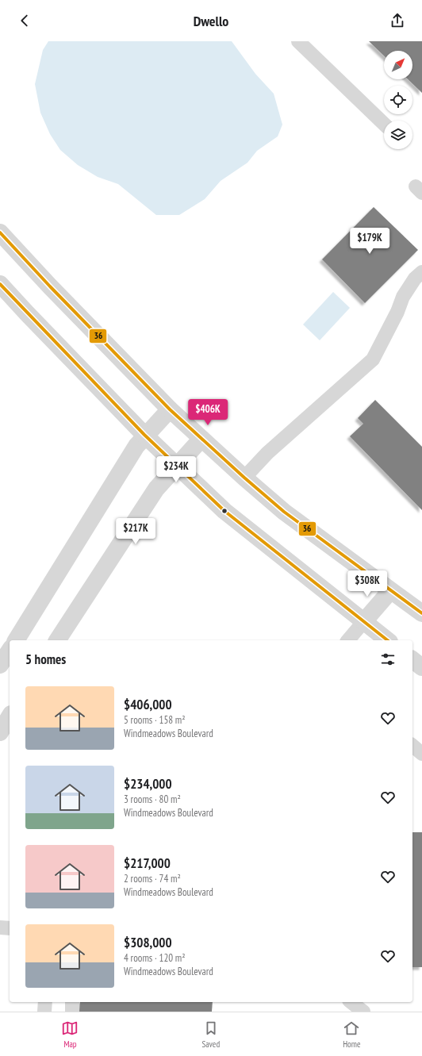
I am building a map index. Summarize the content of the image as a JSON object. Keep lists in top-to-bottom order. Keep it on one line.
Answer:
{"lines":["transit line 36"],"north":"top right","page":{"header":"Dwello","price":["$179K","$406K","$234K","$217K","$308K"],"heading":"5 homes","list":[{"name":"$406,000","note":"5 rooms · 158 m² · Windmeadows Boulevard"},{"name":"$234,000","note":"3 rooms · 80 m² · Windmeadows Boulevard"},{"name":"$217,000","note":"2 rooms · 74 m² · Windmeadows Boulevard"},{"name":"$308,000","note":"4 rooms · 120 m² · Windmeadows Boulevard"}],"tabs":["Map","Saved","Home"]}}
